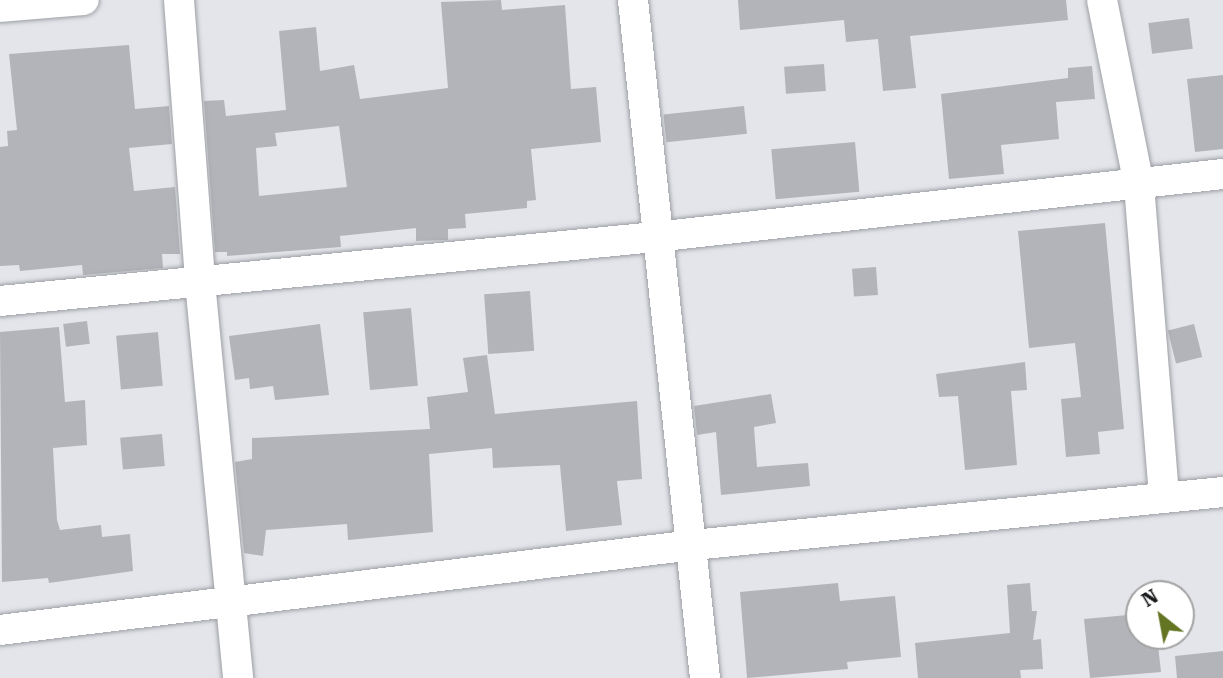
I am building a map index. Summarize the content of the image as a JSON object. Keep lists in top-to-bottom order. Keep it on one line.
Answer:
{"north":"top left"}
